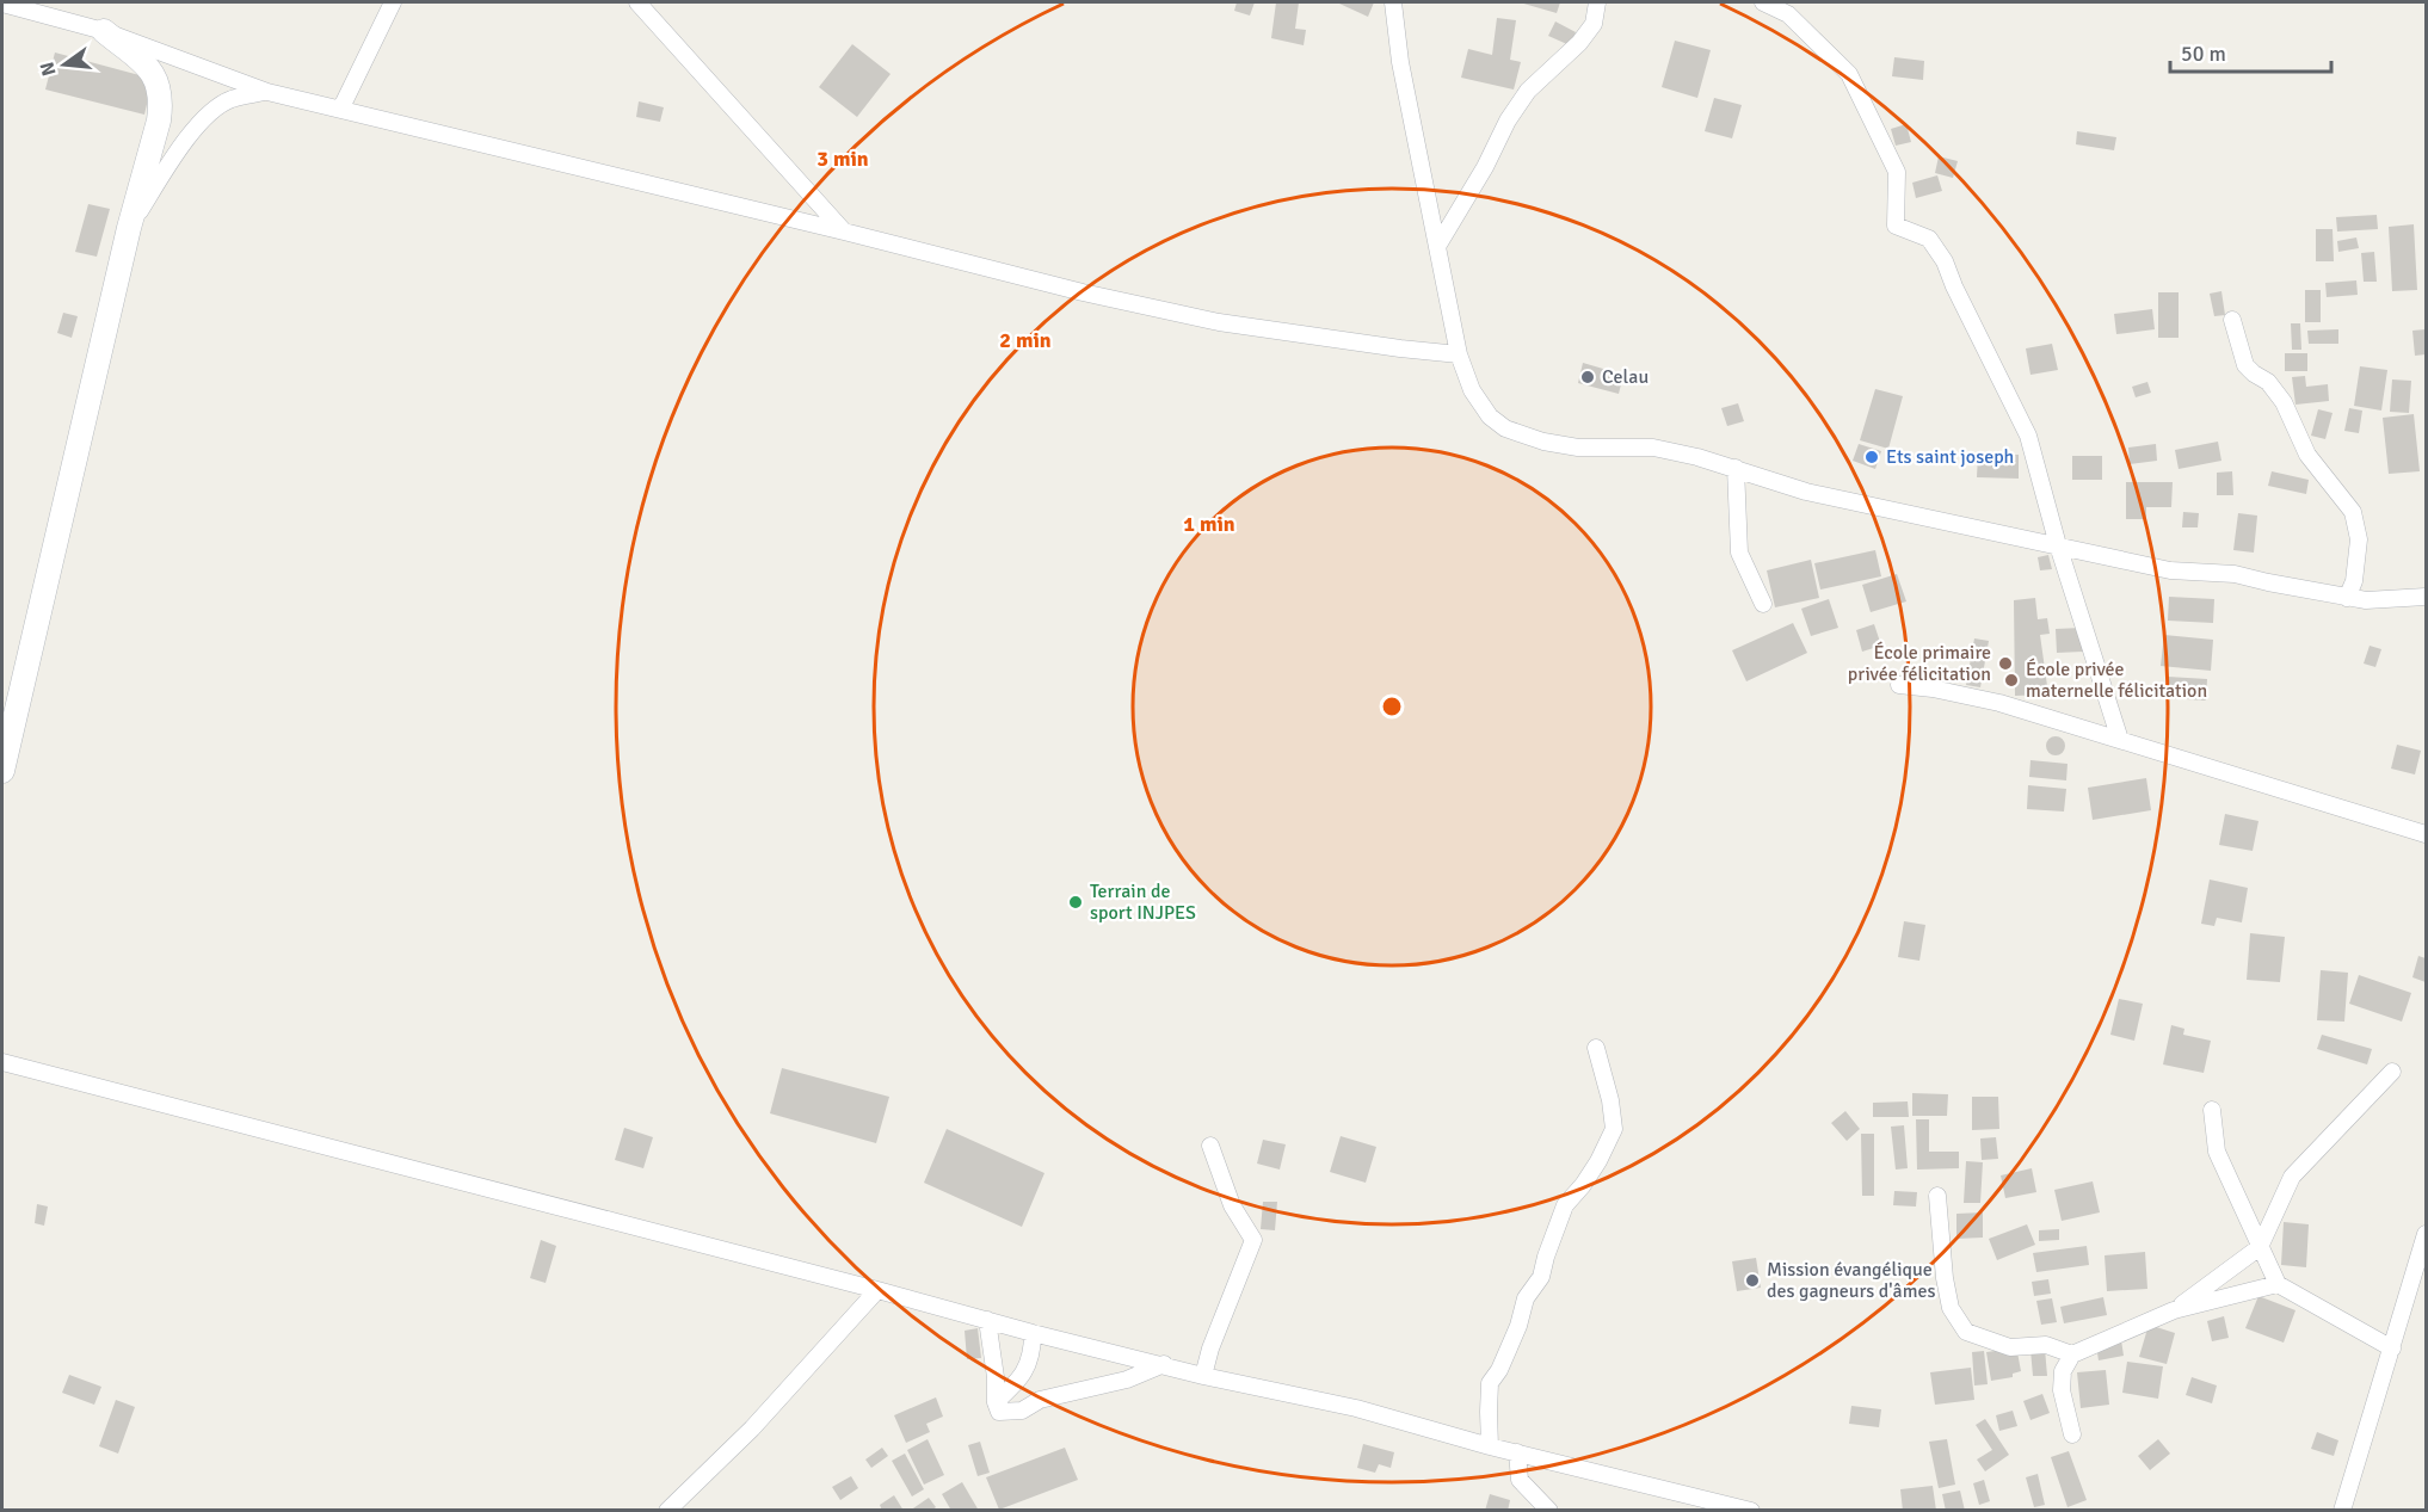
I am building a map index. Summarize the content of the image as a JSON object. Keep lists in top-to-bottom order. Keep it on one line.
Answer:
{"places":["Celau","Ets saint joseph","École primaire privée félicitation","École privée maternelle félicitation","Terrain de sport INJPES","Mission évangélique des gagneurs d'âmes"],"scale_bar":"50 m","north":"left","rings":["3 min","2 min","1 min"]}
